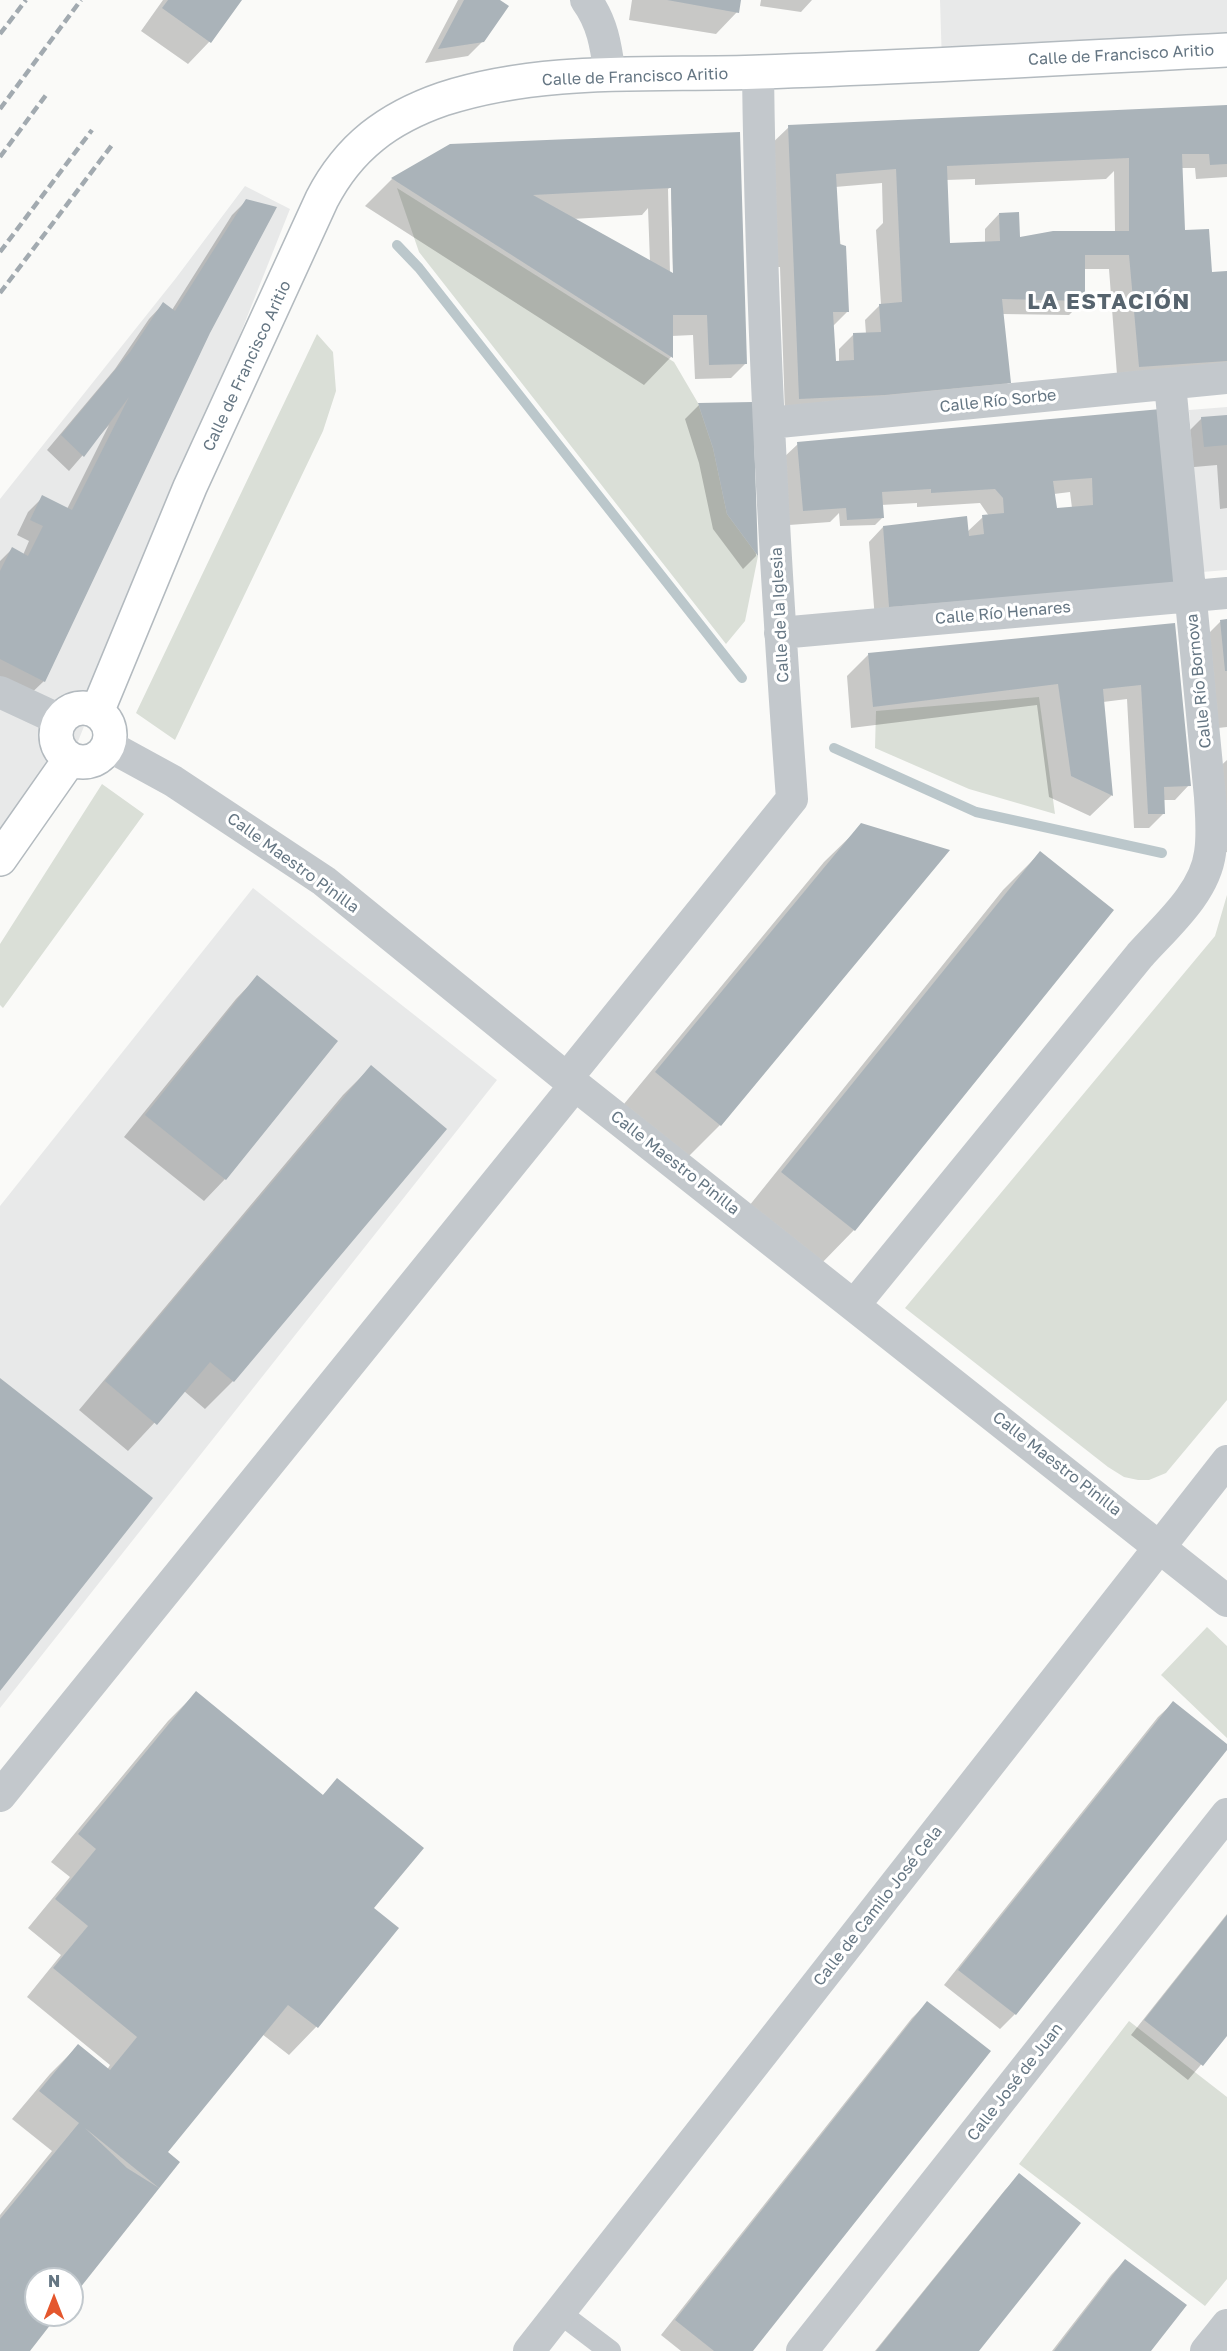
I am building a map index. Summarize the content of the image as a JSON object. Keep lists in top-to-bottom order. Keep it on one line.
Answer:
{"streets":{"main road":["Calle de Francisco Aritio"],"street":["Calle Río Sorbe","Calle Río Henares","Calle de la Iglesia","Calle Río Bornova","Calle Maestro Pinilla","Calle de Camilo José Cela","Calle José de Juan"]},"crossings":[["Calle de Francisco Aritio","Calle de la Iglesia"],["Calle de Francisco Aritio","Calle Maestro Pinilla"],["Calle Río Sorbe","Calle de la Iglesia"],["Calle Río Sorbe","Calle Río Bornova"],["Calle Río Henares","Calle de la Iglesia"],["Calle Río Henares","Calle Río Bornova"],["Calle de la Iglesia","Calle Maestro Pinilla"],["Calle Río Bornova","Calle Maestro Pinilla"],["Calle Maestro Pinilla","Calle de Camilo José Cela"]],"districts":["LA ESTACIÓN"],"north":"top"}
